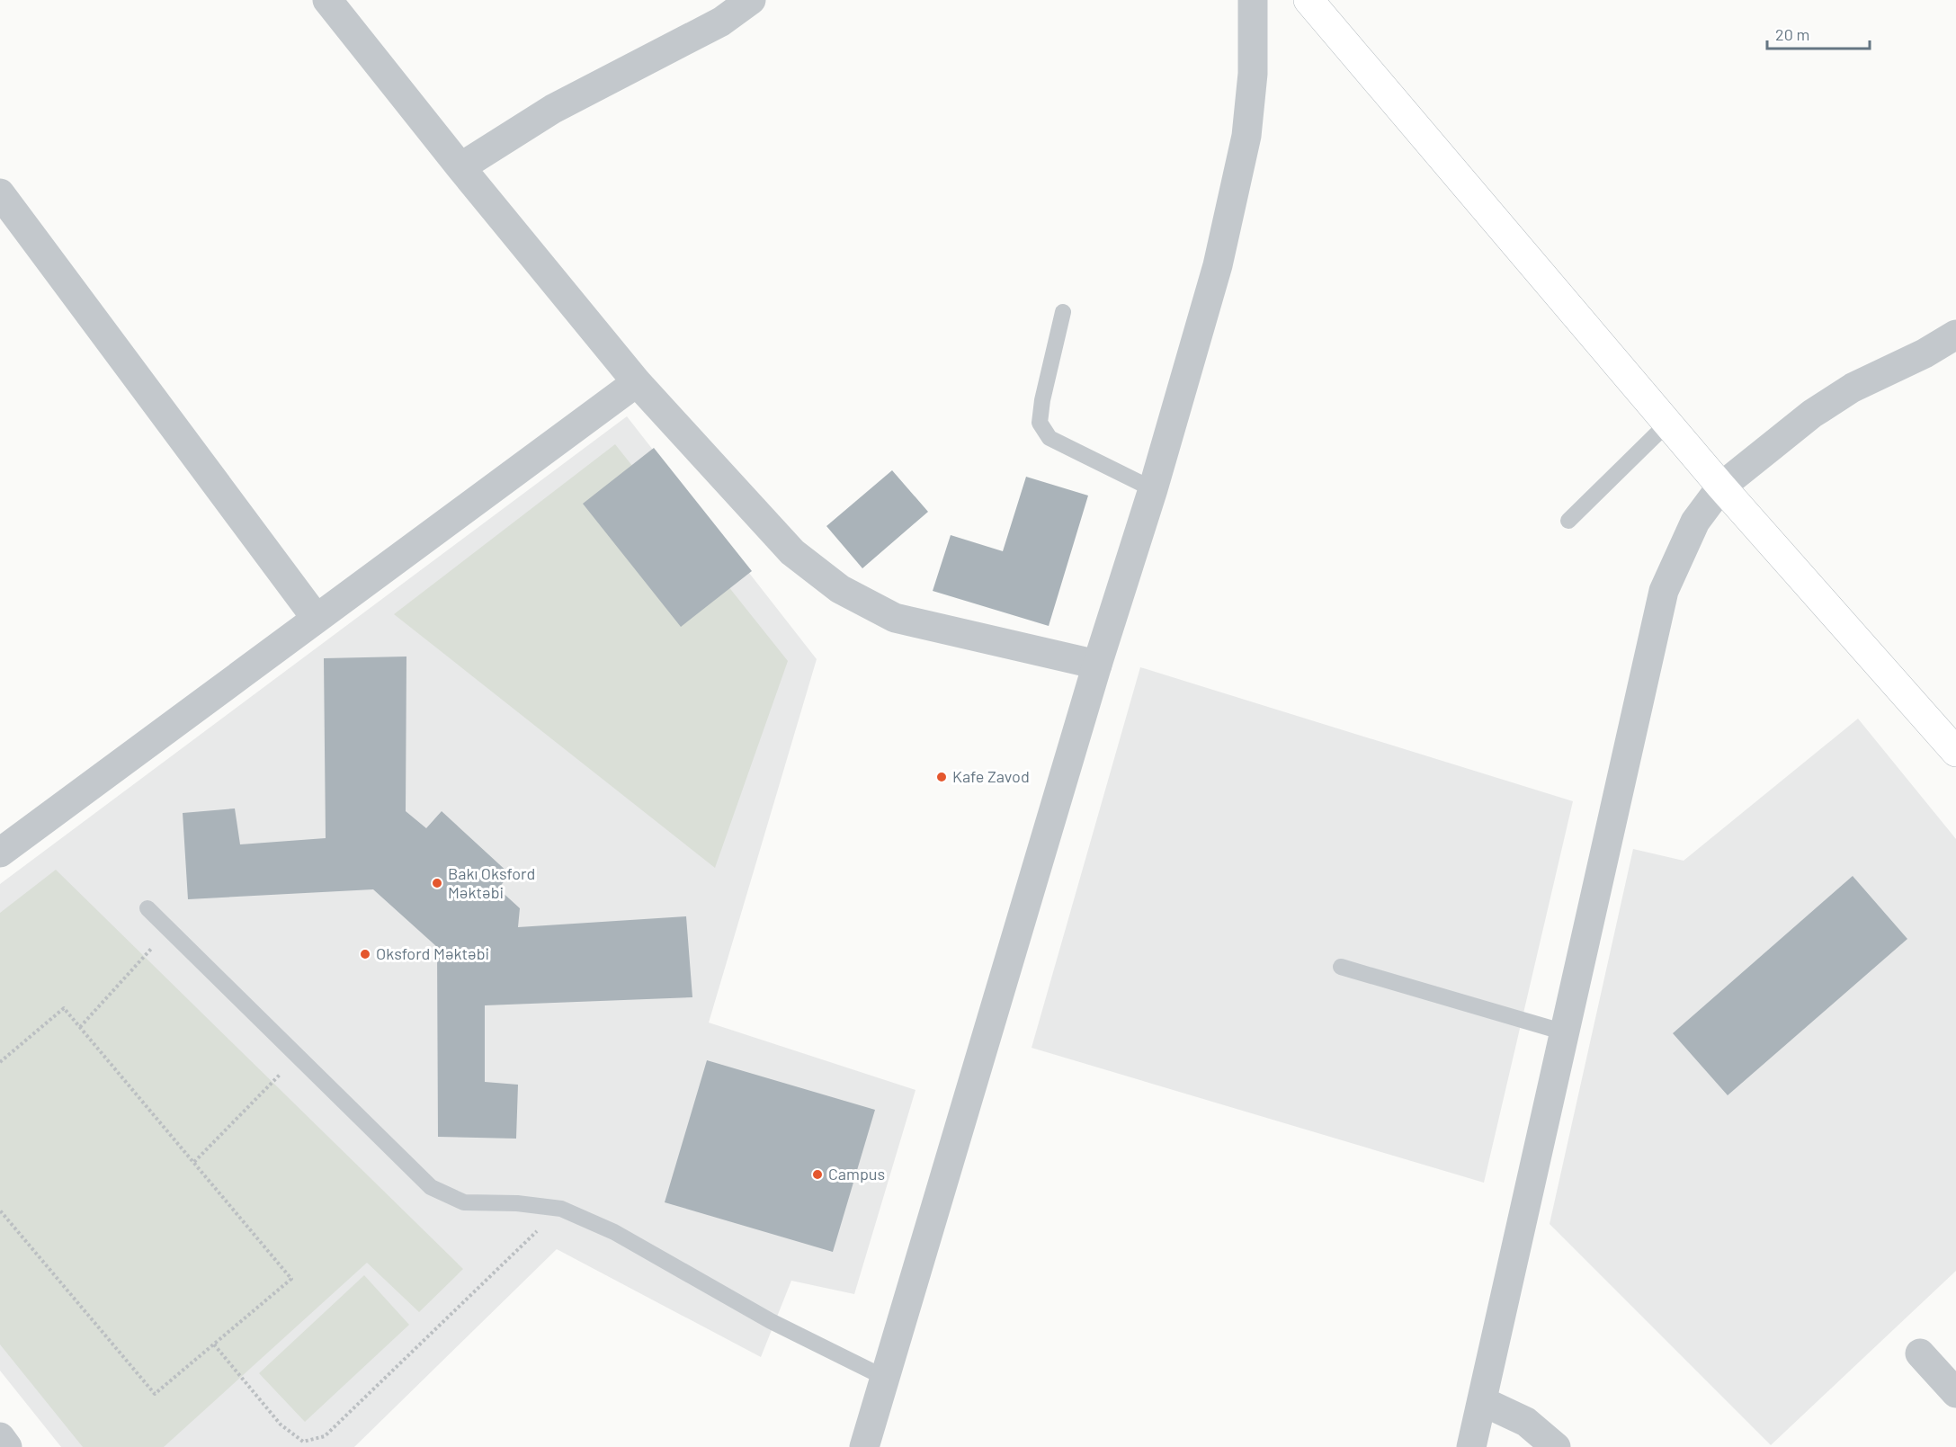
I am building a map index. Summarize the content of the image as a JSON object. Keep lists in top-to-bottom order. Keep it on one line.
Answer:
{"places":["Kafe Zavod","Bakı Oksford Məktəbi","Oksford Məktəbi","Campus"],"scale_bar":"20 m"}
